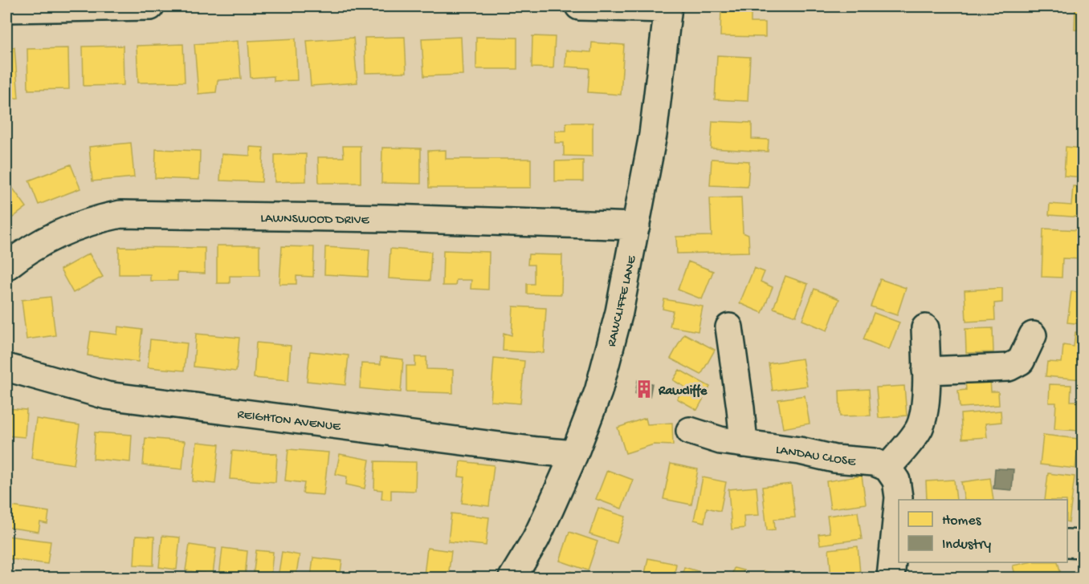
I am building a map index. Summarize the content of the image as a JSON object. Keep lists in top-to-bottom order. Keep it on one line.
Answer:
{"streets":{"street":["LAWNSWOOD DRIVE","RAWCLIFFE LANE","REIGHTON AVENUE","LANDAU CLOSE"]},"crossings":[["LAWNSWOOD DRIVE","RAWCLIFFE LANE"],["RAWCLIFFE LANE","REIGHTON AVENUE"]],"places":{"building":["Rawcliffe"]},"legend":["Homes","Industry"]}
